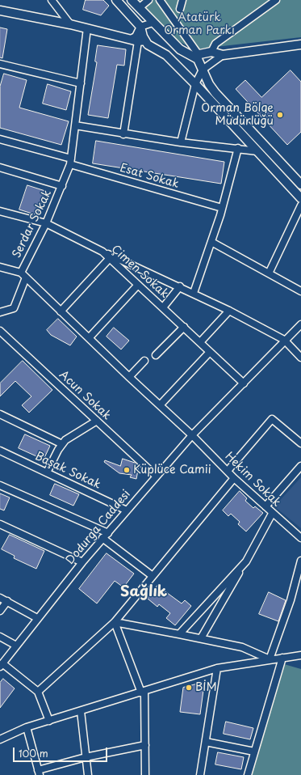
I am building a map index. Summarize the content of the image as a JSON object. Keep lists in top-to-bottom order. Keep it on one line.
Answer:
{"streets":{"street":["Esat Sokak","Serdar Sokak","Çimen Sokak","Acun Sokak","Başak Sokak","Hekim Sokak","Dodurga Caddesi"]},"crossings":[["Esat Sokak","Serdar Sokak"],["Serdar Sokak","Çimen Sokak"],["Çimen Sokak","Dodurga Caddesi"],["Acun Sokak","Dodurga Caddesi"],["Başak Sokak","Dodurga Caddesi"],["Hekim Sokak","Dodurga Caddesi"]],"districts":["Sağlık"],"parks":["Atatürk Orman Parkı"],"places":["Orman Bölge Müdürlüğü","Küplüce Camii","BİM"],"scale_bar":"100 m"}
